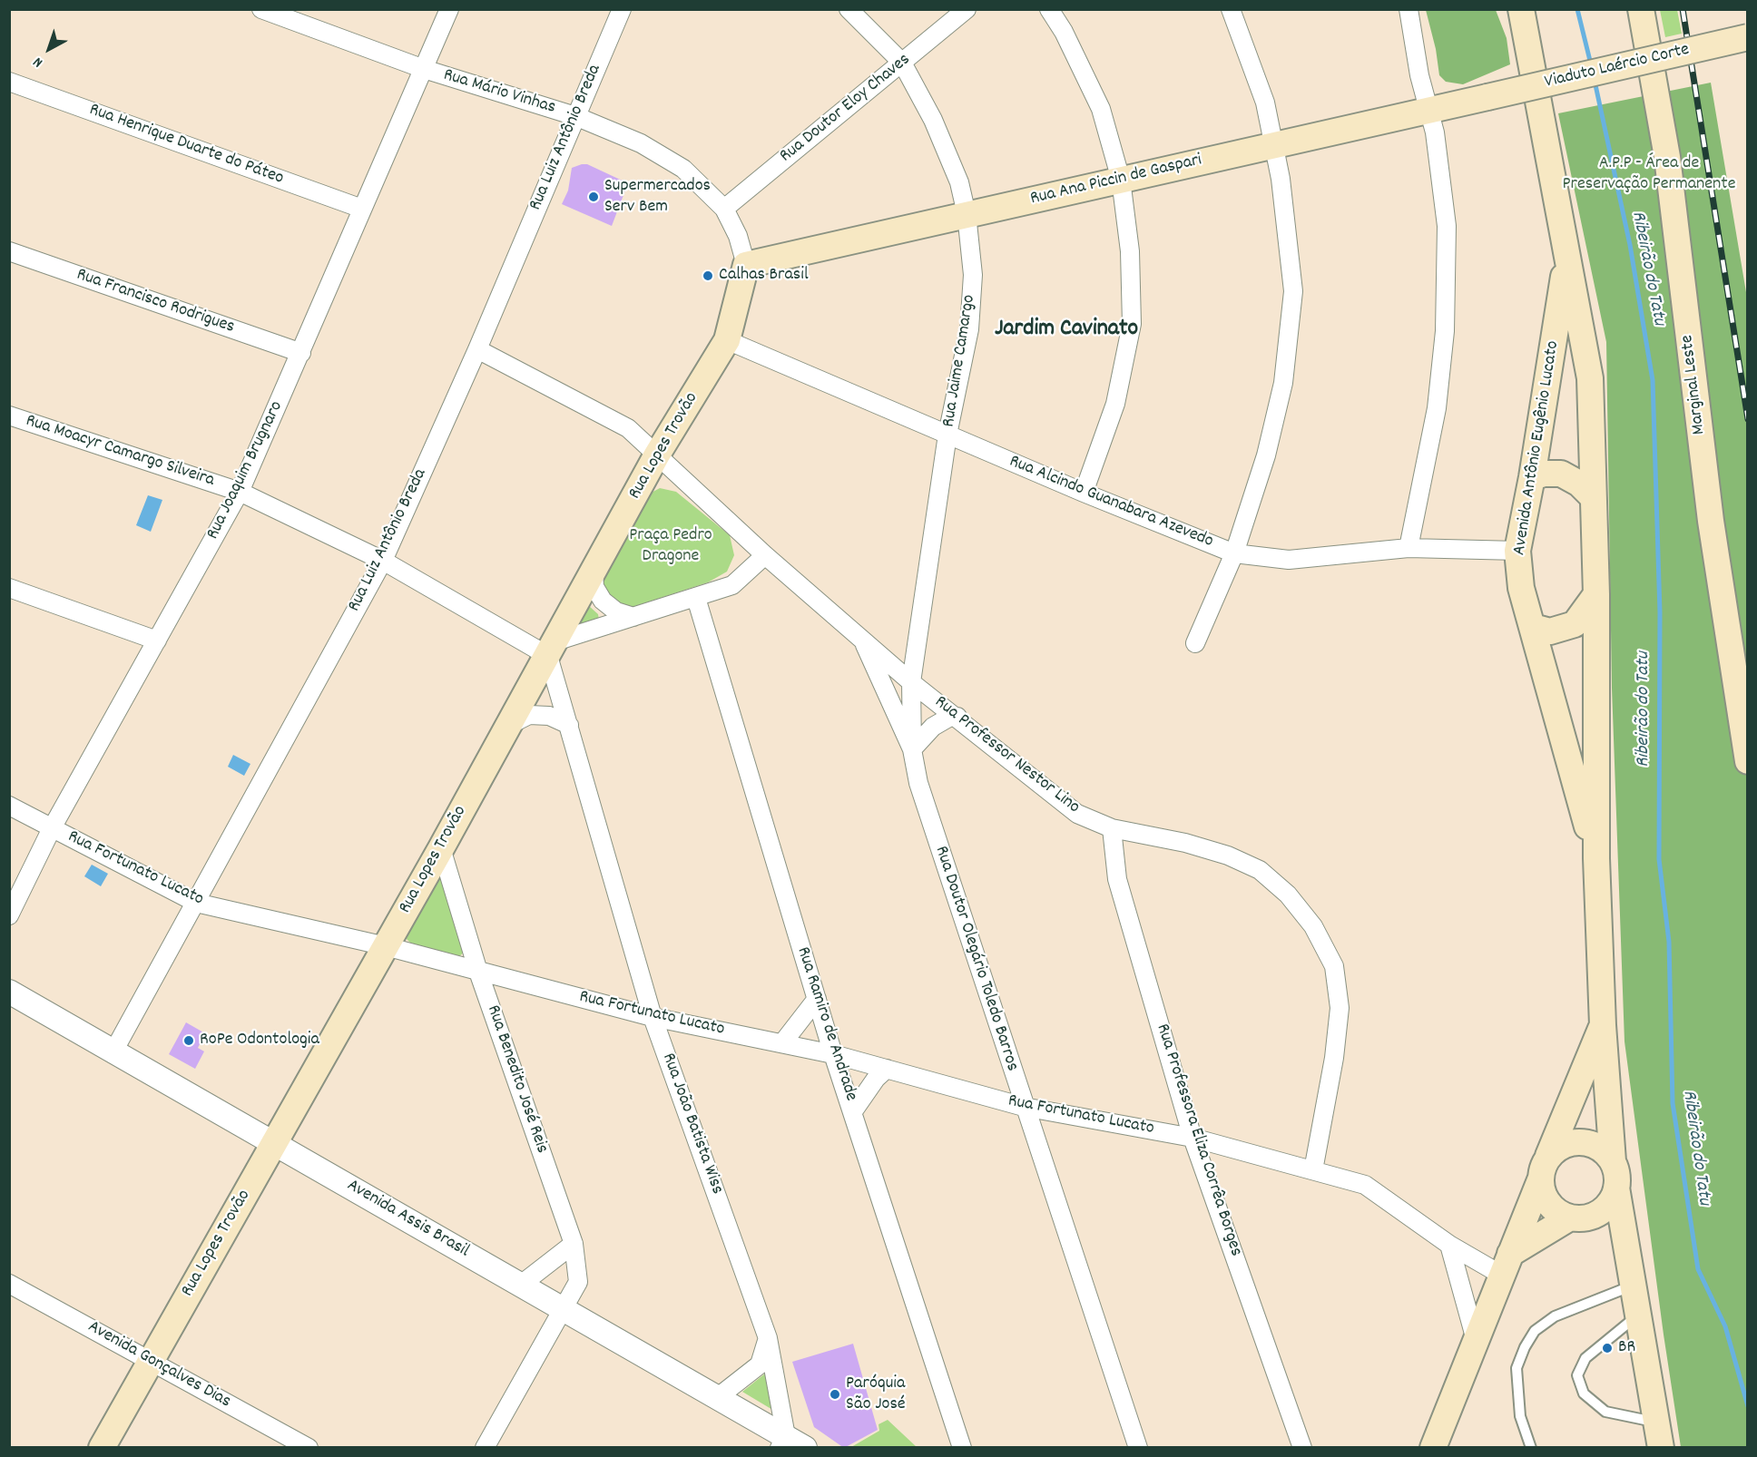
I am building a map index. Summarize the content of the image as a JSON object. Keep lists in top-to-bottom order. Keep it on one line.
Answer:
{"streets":{"main road":["Viaduto Laércio Corte","Rua Ana Piccin de Gaspari","Marginal Leste","Rua Lopes Trovão","Avenida Antônio Eugênio Lucato"],"street":["Rua Mário Vinhas","Rua Doutor Eloy Chaves","Rua Luiz Antônio Breda","Rua Henrique Duarte do Páteo","Rua Francisco Rodrigues","Rua Jaime Camargo","Rua Moacyr Camargo Silveira","Rua Joaquim Brugnaro","Rua Alcindo Guanabara Azevedo","Rua Professor Nestor Lino","Rua Fortunato Lucato","Rua Doutor Olegário Toledo Barros","Rua Ramiro de Andrade","Rua Benedito José Reis","Rua João Batista Wiss","Rua Professora Eliza Corrêa Borges","Avenida Assis Brasil","Avenida Gonçalves Dias"]},"crossings":[["Viaduto Laércio Corte","Rua Ana Piccin de Gaspari"],["Rua Mário Vinhas","Rua Doutor Eloy Chaves"],["Rua Mário Vinhas","Rua Luiz Antônio Breda"],["Rua Mário Vinhas","Rua Ana Piccin de Gaspari"],["Rua Mário Vinhas","Rua Lopes Trovão"],["Rua Mário Vinhas","Rua Joaquim Brugnaro"],["Rua Doutor Eloy Chaves","Rua Jaime Camargo"],["Rua Luiz Antônio Breda","Rua Moacyr Camargo Silveira"],["Rua Luiz Antônio Breda","Rua Professor Nestor Lino"],["Rua Luiz Antônio Breda","Rua Fortunato Lucato"],["Rua Luiz Antônio Breda","Avenida Assis Brasil"],["Rua Henrique Duarte do Páteo","Rua Joaquim Brugnaro"],["Rua Ana Piccin de Gaspari","Rua Jaime Camargo"],["Rua Ana Piccin de Gaspari","Rua Lopes Trovão"],["Rua Francisco Rodrigues","Rua Joaquim Brugnaro"],["Rua Jaime Camargo","Rua Alcindo Guanabara Azevedo"],["Rua Jaime Camargo","Rua Professor Nestor Lino"],["Rua Jaime Camargo","Rua Doutor Olegário Toledo Barros"],["Rua Lopes Trovão","Rua Moacyr Camargo Silveira"],["Rua Lopes Trovão","Rua Alcindo Guanabara Azevedo"],["Rua Lopes Trovão","Rua Professor Nestor Lino"],["Rua Lopes Trovão","Rua Fortunato Lucato"],["Rua Lopes Trovão","Rua Benedito José Reis"],["Rua Lopes Trovão","Rua João Batista Wiss"],["Rua Lopes Trovão","Avenida Assis Brasil"],["Rua Lopes Trovão","Avenida Gonçalves Dias"],["Avenida Antônio Eugênio Lucato","Rua Alcindo Guanabara Azevedo"],["Rua Moacyr Camargo Silveira","Rua Joaquim Brugnaro"],["Rua Moacyr Camargo Silveira","Rua João Batista Wiss"],["Rua Joaquim Brugnaro","Rua Fortunato Lucato"],["Rua Professor Nestor Lino","Rua Fortunato Lucato"],["Rua Professor Nestor Lino","Rua Doutor Olegário Toledo Barros"],["Rua Professor Nestor Lino","Rua Professora Eliza Corrêa Borges"],["Rua Fortunato Lucato","Rua Doutor Olegário Toledo Barros"],["Rua Fortunato Lucato","Rua Ramiro de Andrade"],["Rua Fortunato Lucato","Rua Benedito José Reis"],["Rua Fortunato Lucato","Rua João Batista Wiss"],["Rua Fortunato Lucato","Rua Professora Eliza Corrêa Borges"],["Rua Benedito José Reis","Avenida Assis Brasil"],["Rua João Batista Wiss","Avenida Assis Brasil"]],"districts":["Jardim Cavinato"],"water":["Ribeirão do Tatu"],"parks":["A.P.P - Área de Preservação Permanente","Praça Pedro Dragone"],"places":["Supermercados Serv Bem","Calhas Brasil","RoPe Odontologia","BR","Paróquia São José"],"north":"bottom left"}
